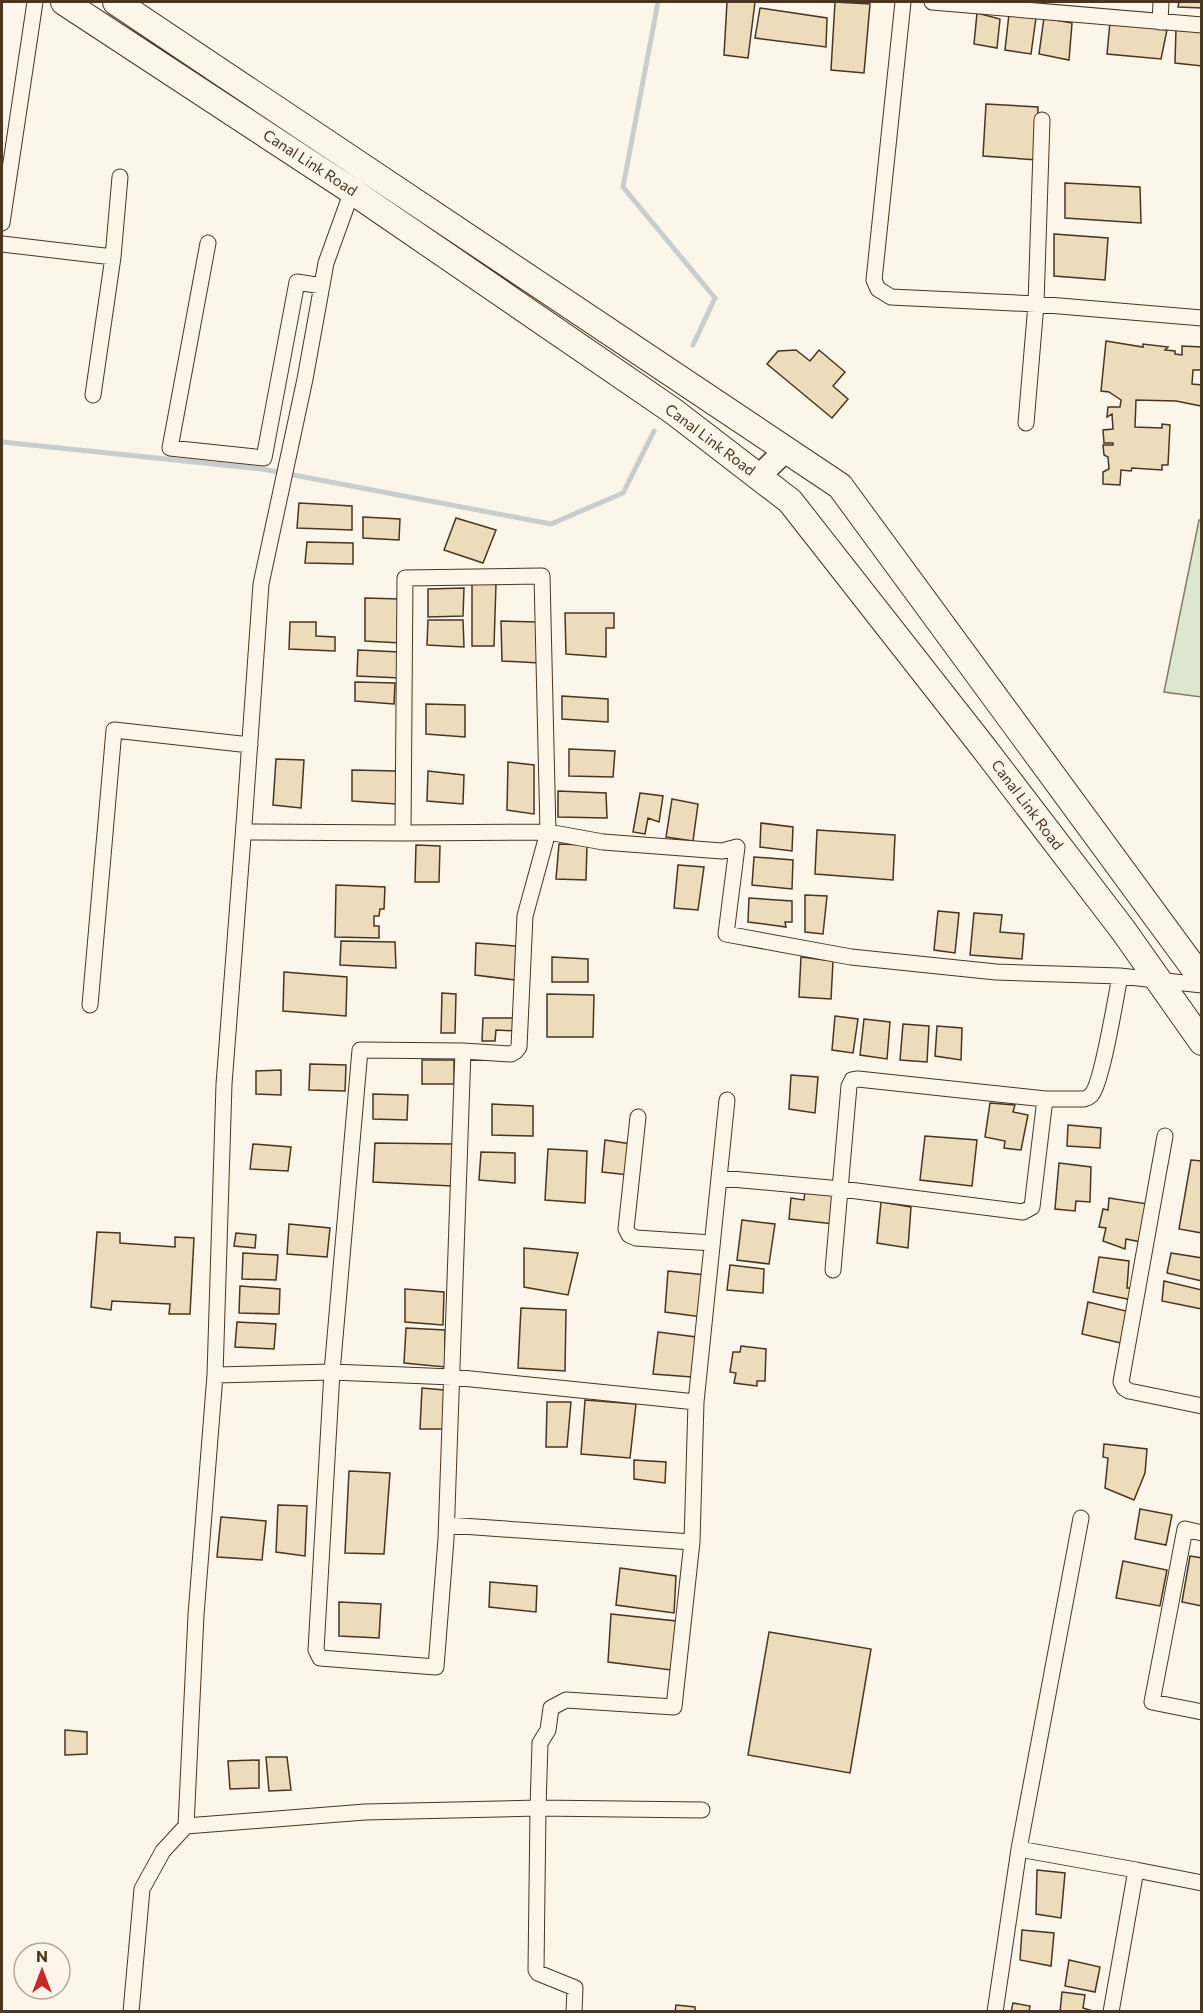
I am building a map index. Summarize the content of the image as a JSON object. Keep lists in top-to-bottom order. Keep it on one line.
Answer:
{"streets":{"main road":["Canal Link Road"]},"north":"top"}
